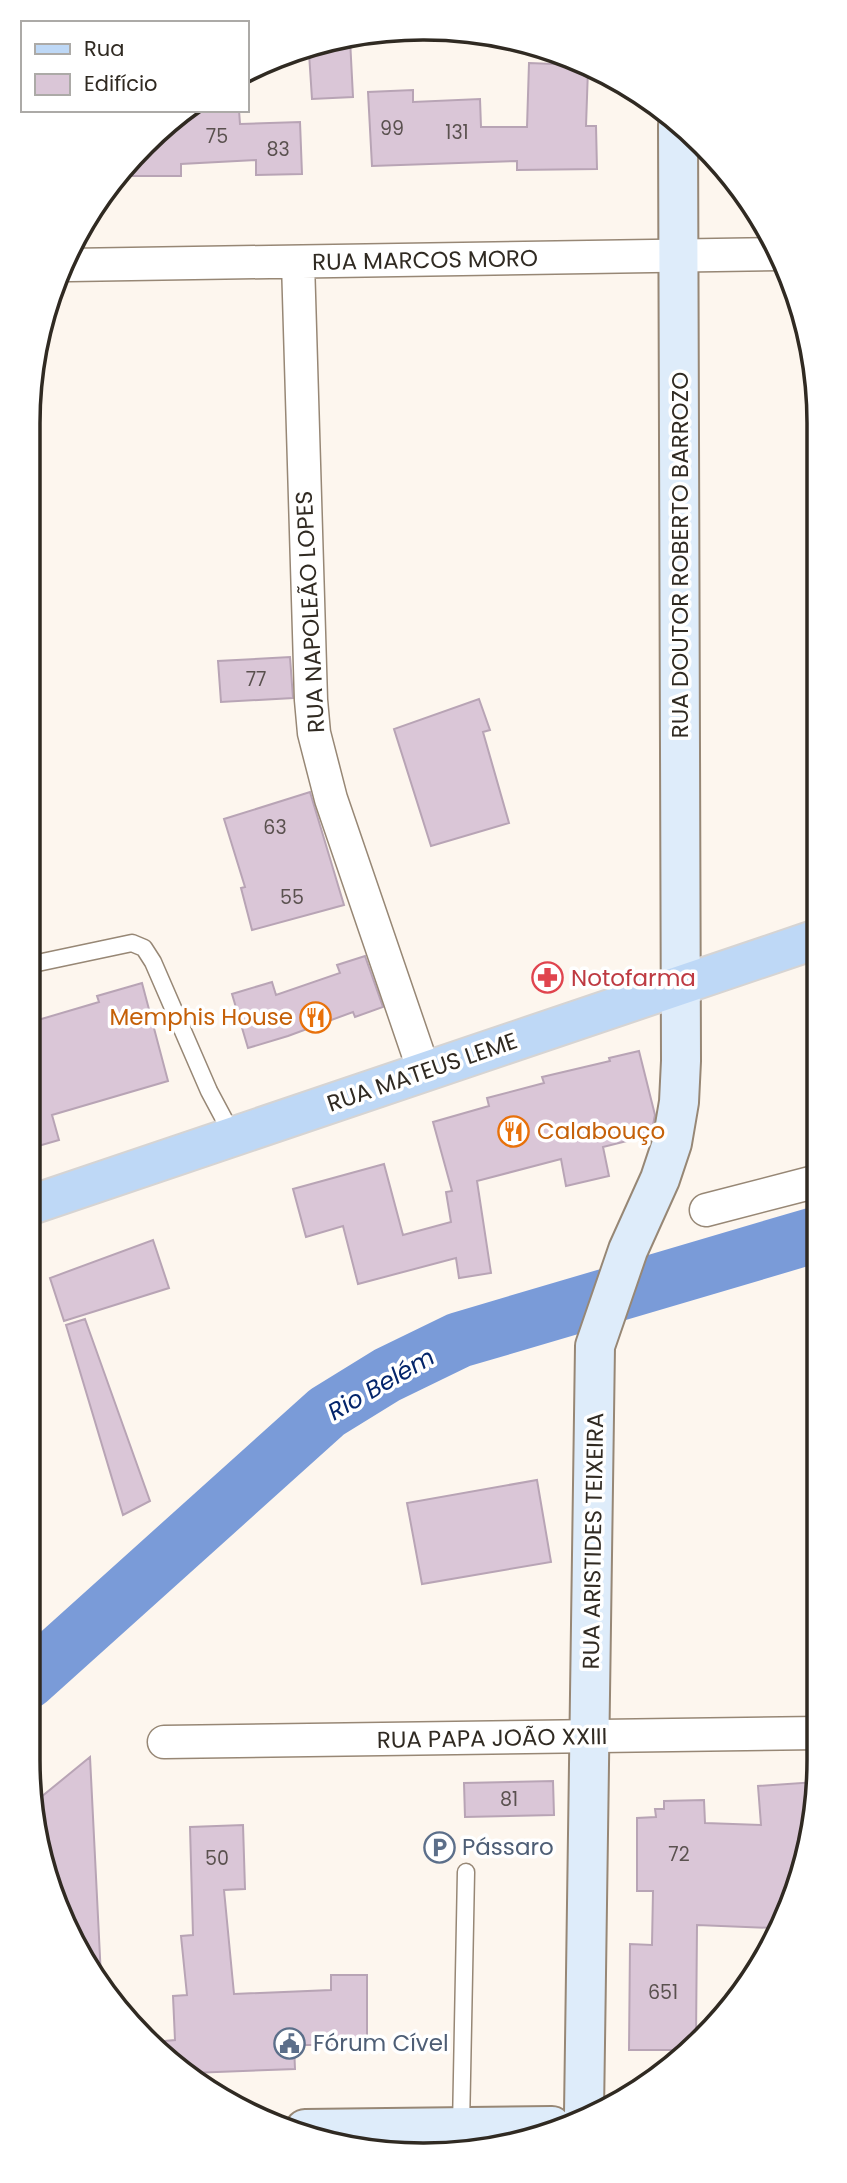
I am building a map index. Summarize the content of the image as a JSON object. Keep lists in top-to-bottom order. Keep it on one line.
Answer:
{"streets":{"main road":["RUA DOUTOR ROBERTO BARROZO","RUA MATEUS LEME","RUA ARISTIDES TEIXEIRA"],"street":["RUA MARCOS MORO","RUA NAPOLEÃO LOPES","RUA PAPA JOÃO XXIII"]},"crossings":[["RUA MARCOS MORO","RUA DOUTOR ROBERTO BARROZO"],["RUA MARCOS MORO","RUA NAPOLEÃO LOPES"],["RUA DOUTOR ROBERTO BARROZO","RUA MATEUS LEME"],["RUA DOUTOR ROBERTO BARROZO","RUA ARISTIDES TEIXEIRA"],["RUA NAPOLEÃO LOPES","RUA MATEUS LEME"],["RUA MATEUS LEME","RUA ARISTIDES TEIXEIRA"],["RUA ARISTIDES TEIXEIRA","RUA PAPA JOÃO XXIII"]],"water":["Rio Belém"],"places":{"pharmacy":["Notofarma"],"restaurant":["Memphis House","Calabouço"],"parking":["Pássaro"],"public building":["Fórum Cível"]},"house_numbers":["99","131","75","83","77","63","55","81","72","50","651"],"legend":["Rua","Edifício"]}
